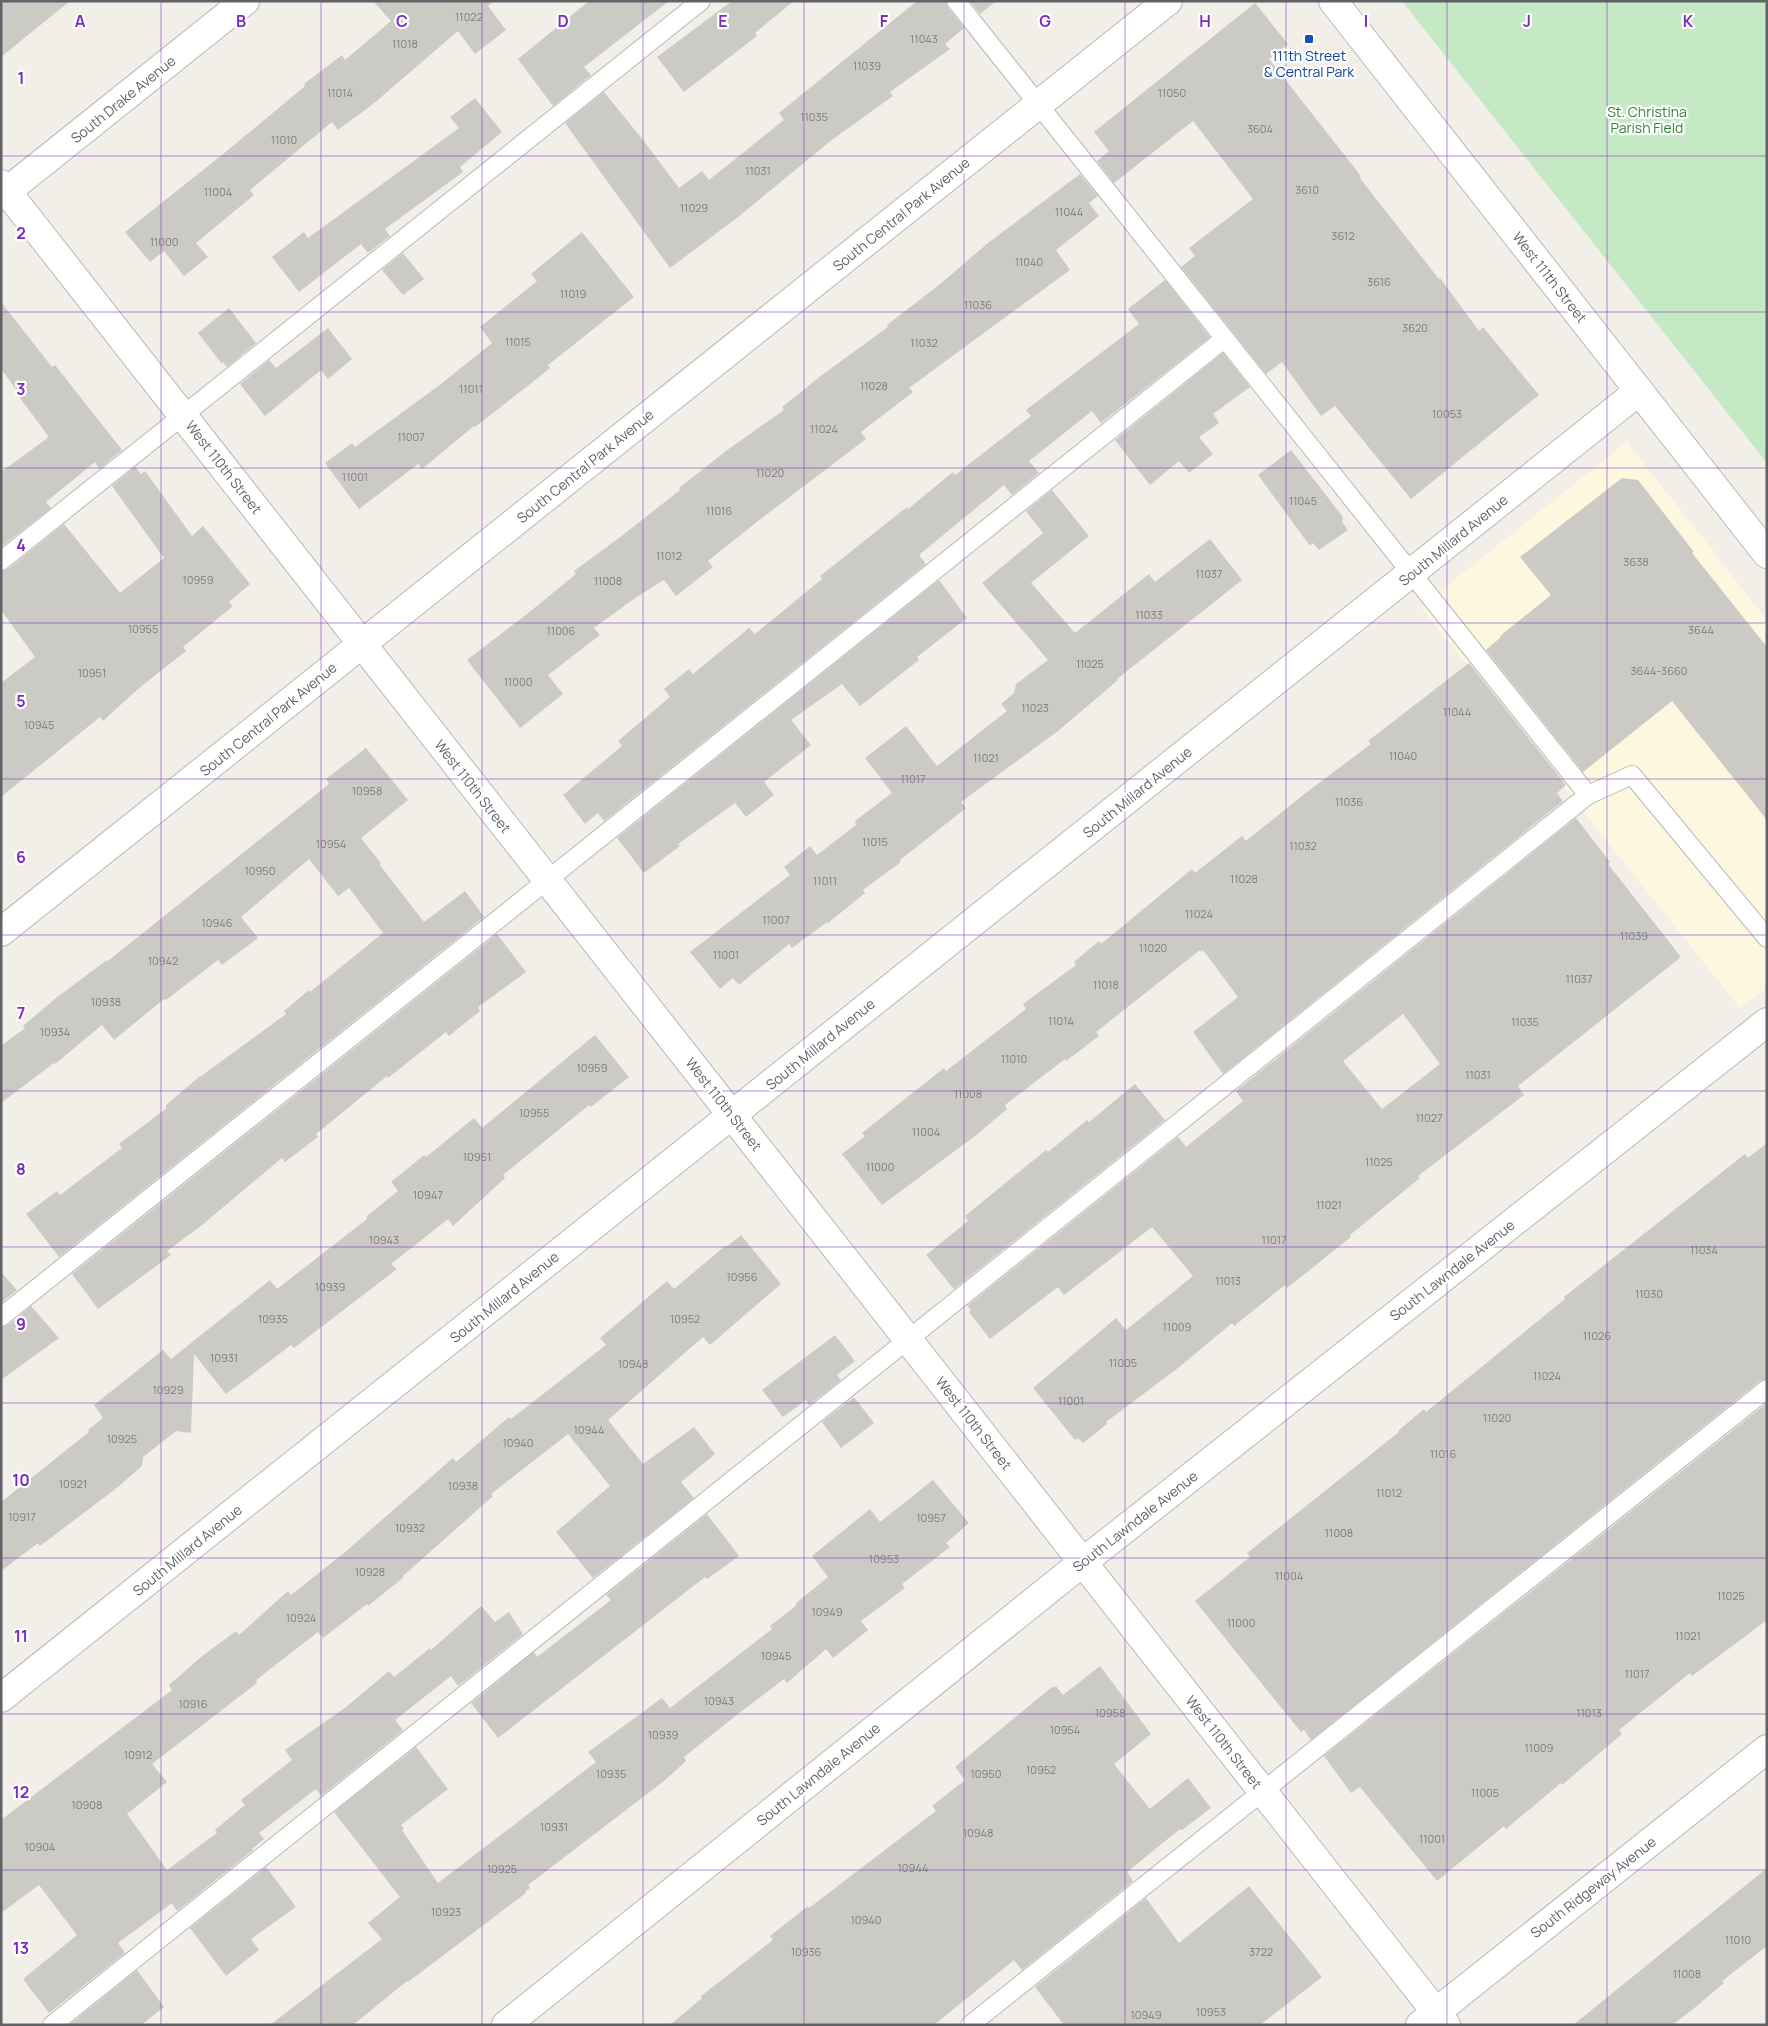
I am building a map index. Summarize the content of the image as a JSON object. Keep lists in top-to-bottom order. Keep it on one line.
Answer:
{"streets":{"street":["South Drake Avenue","South Central Park Avenue","West 111th Street","West 110th Street","South Millard Avenue","South Lawndale Avenue","South Ridgeway Avenue"]},"crossings":[["South Drake Avenue","West 110th Street"],["South Central Park Avenue","West 110th Street"],["West 111th Street","South Millard Avenue"],["West 110th Street","South Millard Avenue"],["West 110th Street","South Lawndale Avenue"],["West 110th Street","South Ridgeway Avenue"]],"parks":["St. Christina Parish Field"],"places":{"transit":["111th Street & Central Park"]},"house_numbers":["11022","11043","11018","11039","11014","11050","11035","3604","11010","11031","3610","11004","11029","11044","3612","11000","11040","3616","11019","11036","3620","11015","11032","11028","11011","10053","11024","11007","11020","11001","11045","11016","11012","3638","11037","10959","11008","11033","10955","3644","11006","11025","3644-3660","10951","11000","11023","11044","10945","11040","11021","11017","10958","11036","11015","10954","11032","10950","11028","11011","11024","11007","10946","11039","11020","11001","10942","11037","11018","10938","11014","11035","10934","11010","10959","11031","11008","10955","11027","11004","10951","11025","11000","10947","11021","10943","11017","11034","10956","11013","10939","11030","10935","10952","11009","11026","10931","11005","10948","11024","10929","11001","11020","10944","10925","10940","11016","10921","10938","11012","10917","10957","10932","11008","10953","10928","11004","11025","10949","10924","11000","11021","10945","11017","10943","10916","10958","11013","10954","10939","11009","10912","10952","10935","10950","11005","10908","10931","10948","11001","10904","10944","10925","10923","10940","11010","10936","3722","11008","10953","10949"],"grid":{"columns":["A","B","C","D","E","F","G","H","I","J","K"],"rows":["1","2","3","4","5","6","7","8","9","10","11","12","13"]}}
